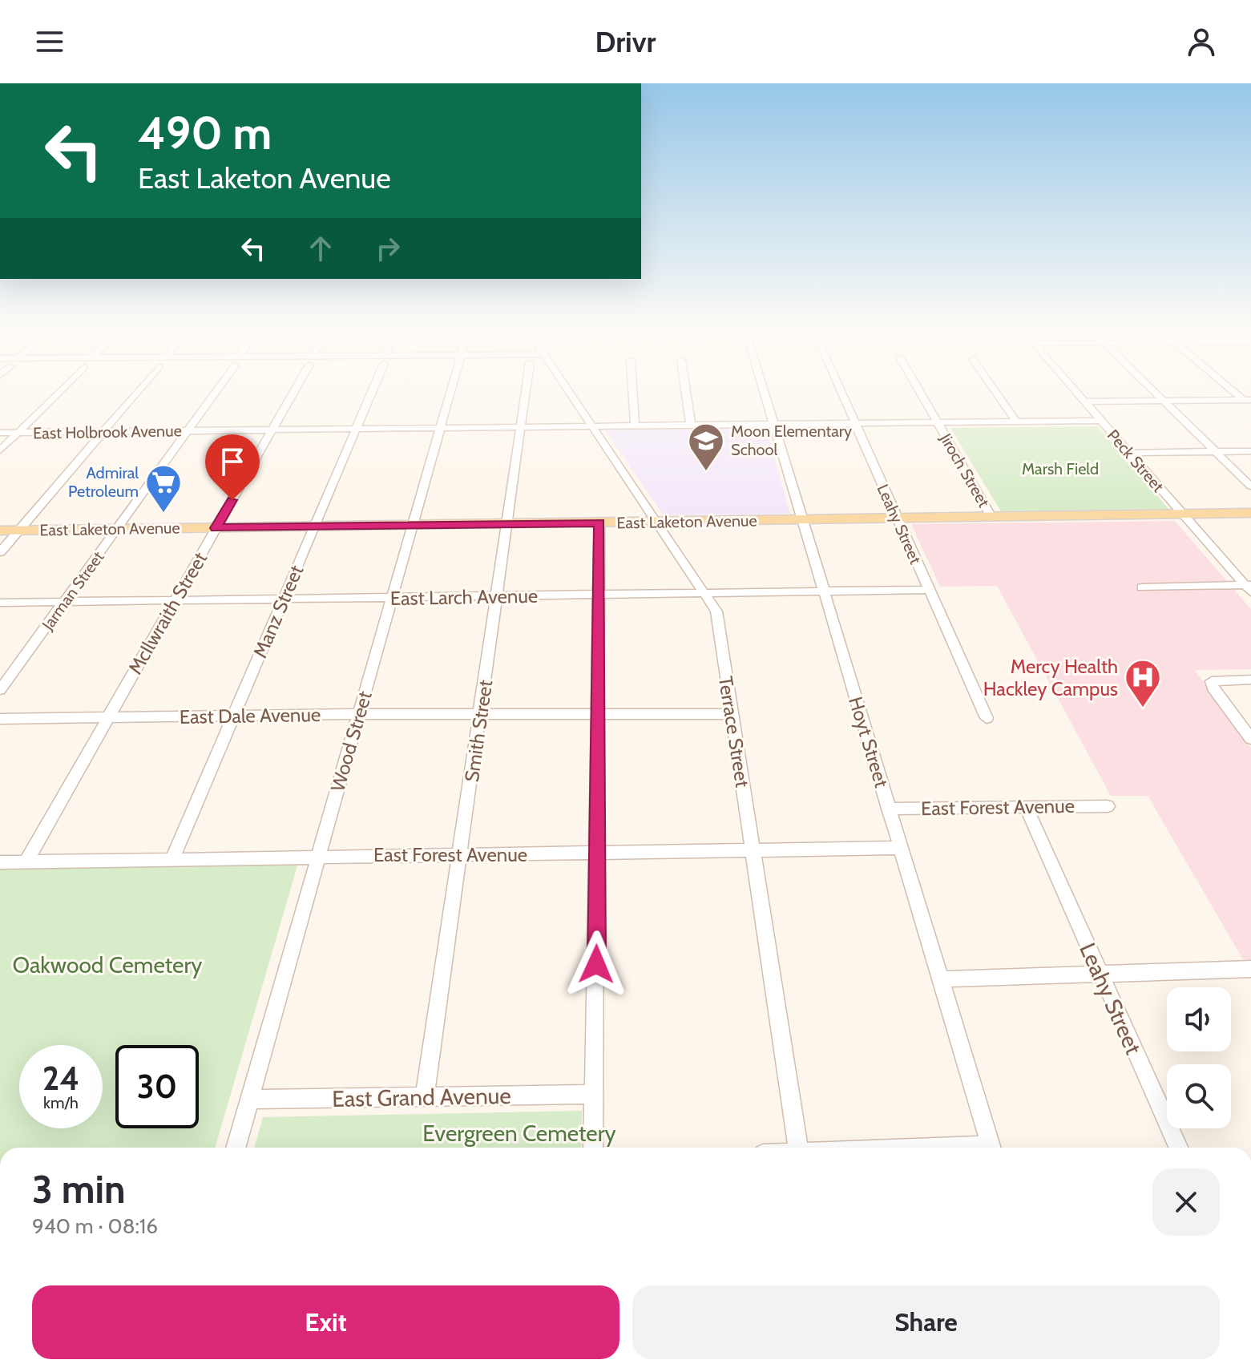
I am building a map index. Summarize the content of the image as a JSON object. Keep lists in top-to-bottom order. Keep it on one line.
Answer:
{"streets":{"main road":["East Laketon Avenue"],"street":["East Holbrook Avenue","Peck Street","Jiroch Street","Leahy Street","Jarman Street","East Larch Avenue","Manz Street","McIlwraith Street","East Dale Avenue","Smith Street","Terrace Street","Wood Street","Hoyt Street","East Forest Avenue","East Grand Avenue"]},"crossings":[["East Holbrook Avenue","Peck Street"],["East Holbrook Avenue","Jiroch Street"],["East Holbrook Avenue","Leahy Street"],["East Holbrook Avenue","Jarman Street"],["East Holbrook Avenue","Manz Street"],["East Holbrook Avenue","McIlwraith Street"],["East Holbrook Avenue","Smith Street"],["East Holbrook Avenue","Terrace Street"],["East Holbrook Avenue","Wood Street"],["East Holbrook Avenue","Hoyt Street"],["Peck Street","East Laketon Avenue"],["Jiroch Street","East Laketon Avenue"],["East Laketon Avenue","Leahy Street"],["East Laketon Avenue","Jarman Street"],["East Laketon Avenue","Manz Street"],["East Laketon Avenue","McIlwraith Street"],["East Laketon Avenue","Smith Street"],["East Laketon Avenue","Terrace Street"],["East Laketon Avenue","Wood Street"],["East Laketon Avenue","Hoyt Street"],["Leahy Street","East Larch Avenue"],["Leahy Street","East Forest Avenue"],["Jarman Street","East Larch Avenue"],["East Larch Avenue","Manz Street"],["East Larch Avenue","McIlwraith Street"],["East Larch Avenue","Smith Street"],["East Larch Avenue","Terrace Street"],["East Larch Avenue","Wood Street"],["East Larch Avenue","Hoyt Street"],["Manz Street","East Dale Avenue"],["Manz Street","East Forest Avenue"],["McIlwraith Street","East Dale Avenue"],["McIlwraith Street","East Forest Avenue"],["East Dale Avenue","Smith Street"],["East Dale Avenue","Terrace Street"],["East Dale Avenue","Wood Street"],["Smith Street","East Forest Avenue"],["Smith Street","East Grand Avenue"],["Terrace Street","East Forest Avenue"],["Wood Street","East Forest Avenue"],["Wood Street","East Grand Avenue"],["Hoyt Street","East Forest Avenue"]],"parks":["Marsh Field","Oakwood Cemetery","Evergreen Cemetery"],"places":{"school or university":["Moon Elementary School"],"supermarket":["Admiral Petroleum"],"hospital":["Mercy Health Hackley Campus"]},"page":{"header":"Drivr","turn":["490 m","East Laketon Avenue"],"speed":"24 km/h","limit":"30","heading":["3 min","940 m · 08:16"],"buttons":["Exit","Share"]}}
